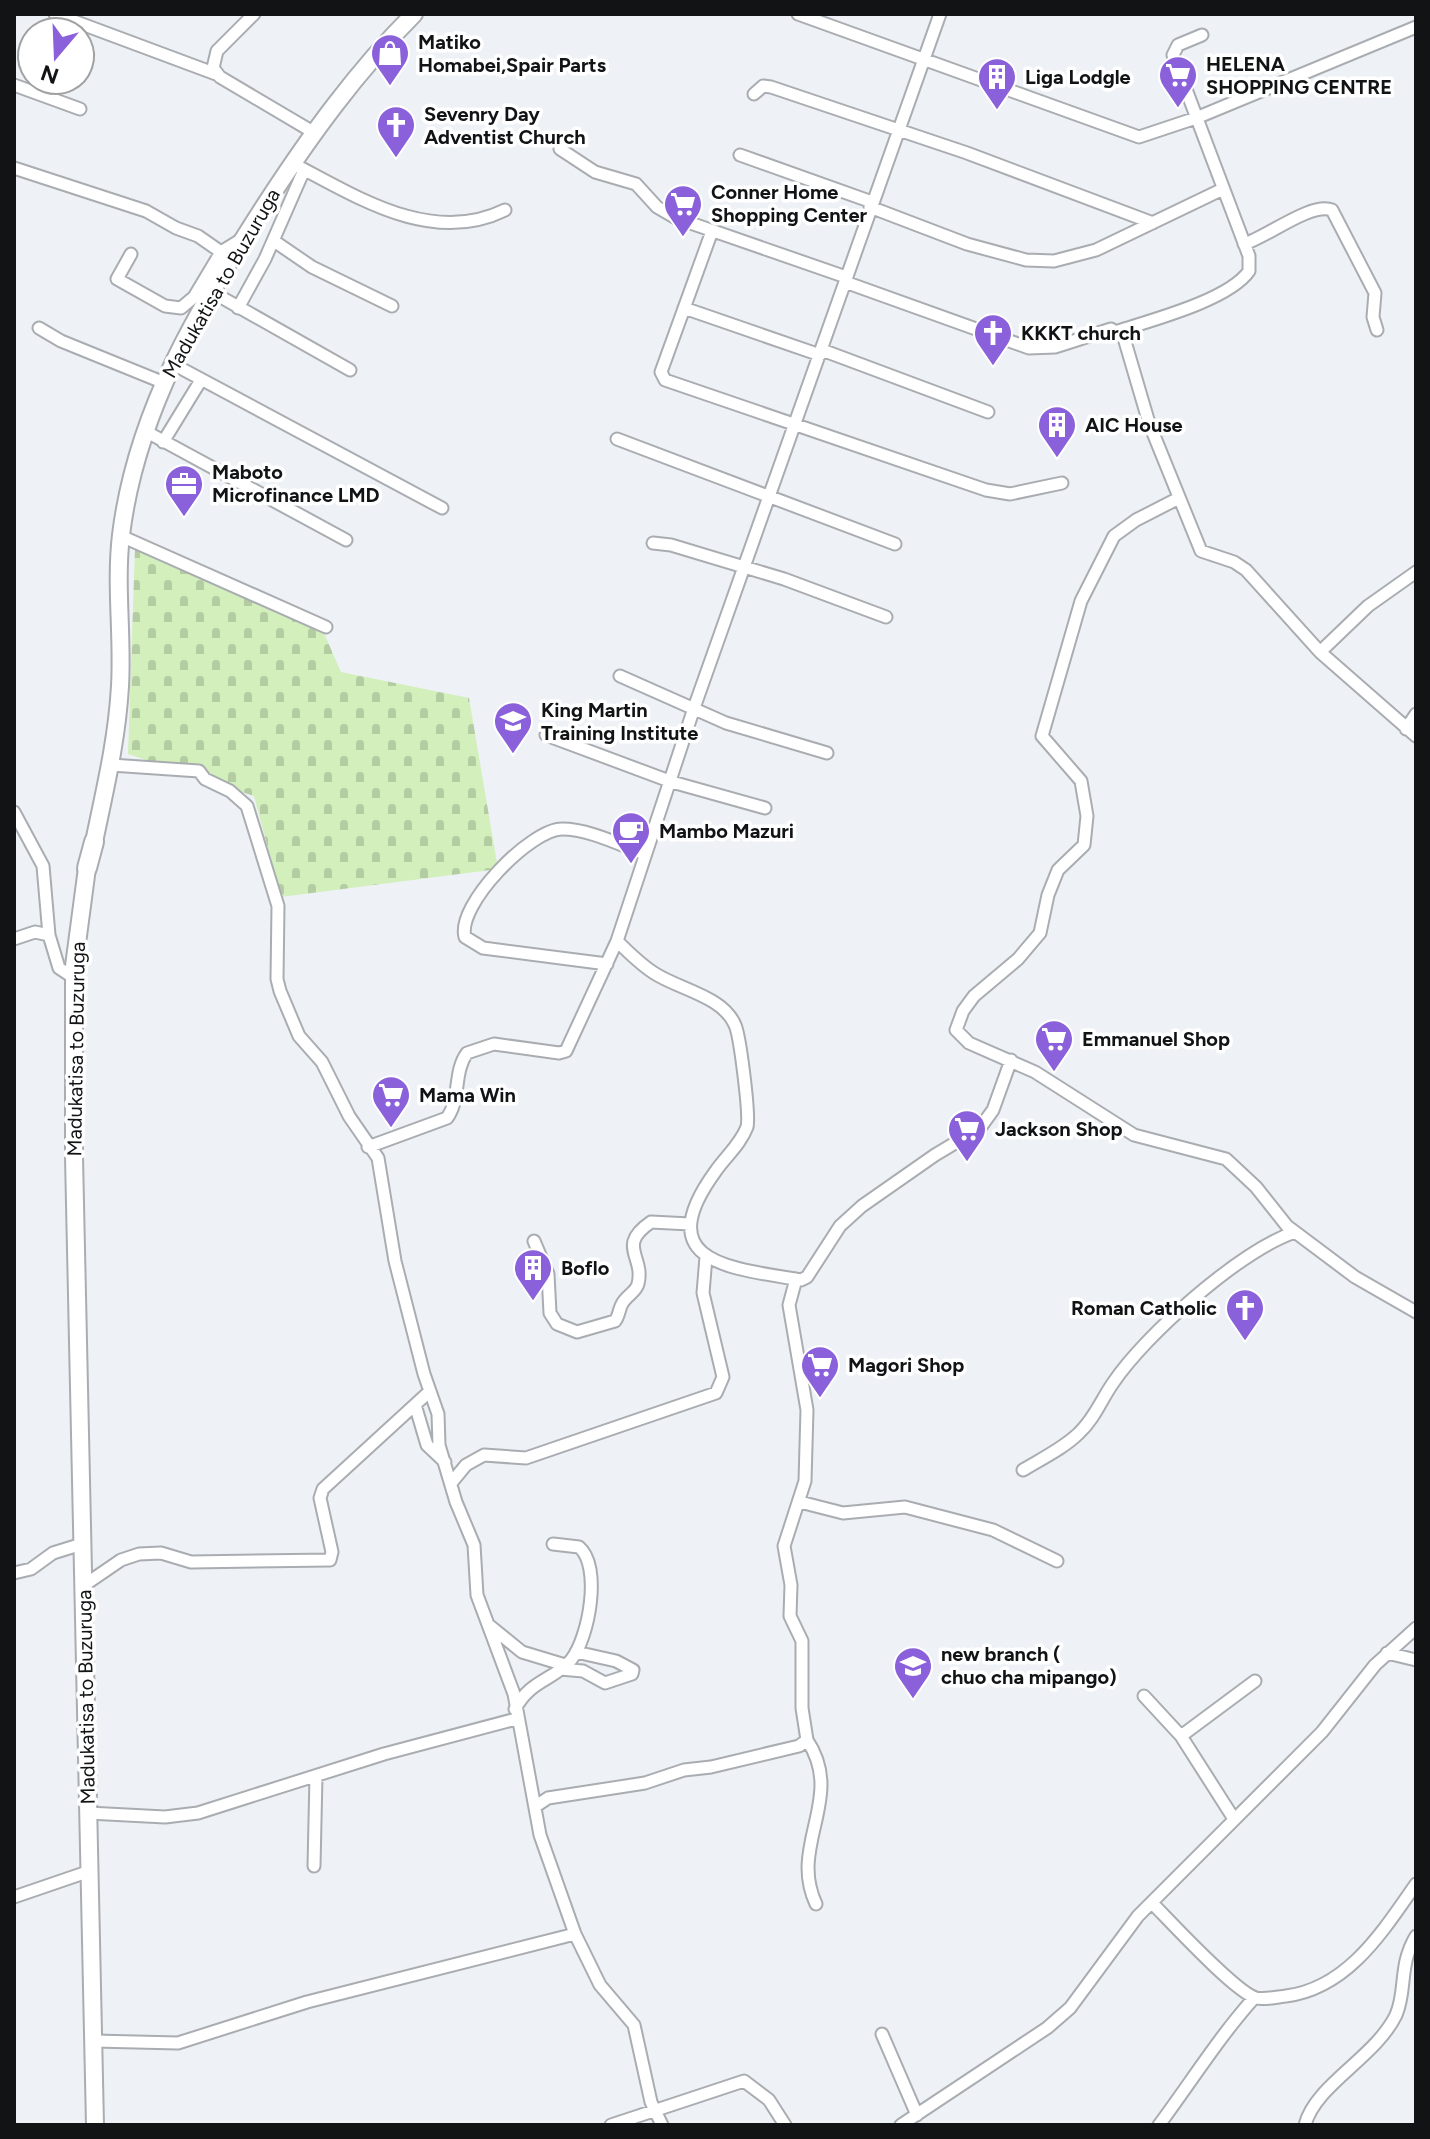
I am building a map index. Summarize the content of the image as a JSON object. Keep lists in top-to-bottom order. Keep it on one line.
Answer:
{"streets":{"main road":["Madukatisa to Buzuruga"]},"places":{"shop":["Matiko Homabei,Spair Parts"],"supermarket":["HELENA SHOPPING CENTRE","Conner Home Shopping Center","Emmanuel Shop","Mama Win","Jackson Shop","Magori Shop"],"building":["Liga Lodgle","AIC House","Boflo"],"church":["Sevenry Day Adventist Church","KKKT church","Roman Catholic"],"office":["Maboto Microfinance LMD"],"school or university":["King Martin Training Institute","new branch ( chuo cha mipango)"],"cafe":["Mambo Mazuri"]},"north":"bottom"}
